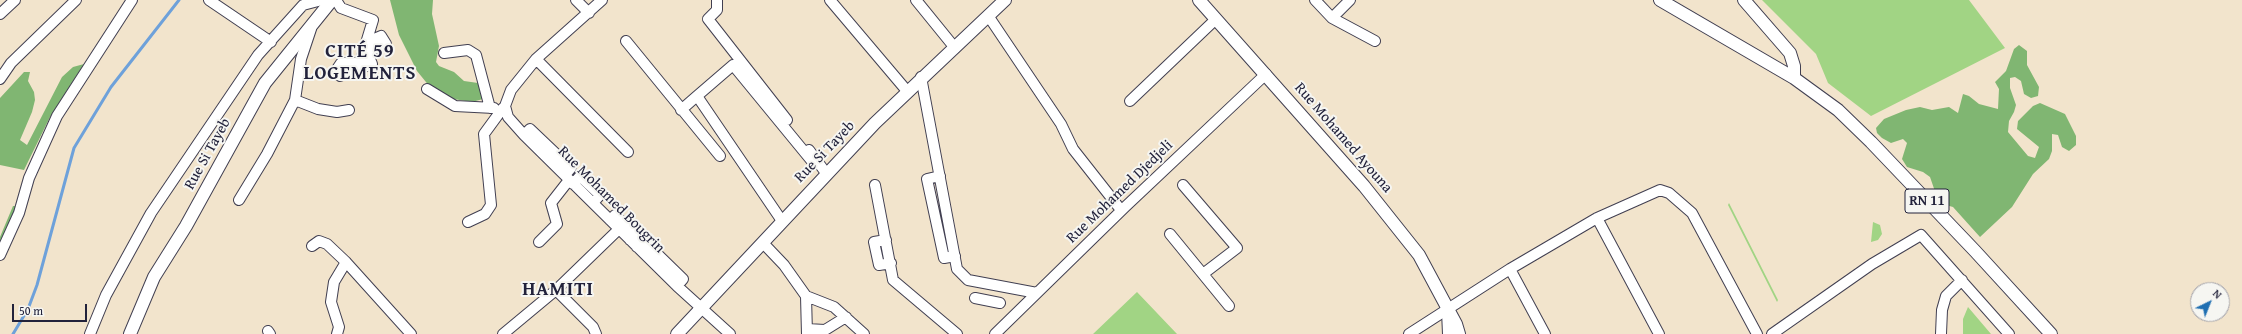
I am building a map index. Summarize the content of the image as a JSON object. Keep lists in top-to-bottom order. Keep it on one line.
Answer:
{"streets":{"main road":["Rue Mohamed Ayouna","Rue Si Tayeb","RN 11"],"street":["Rue Mohamed Djedjeli","Rue Mohamed Bougrin"]},"crossings":[["Rue Mohamed Ayouna","Rue Mohamed Djedjeli"]],"districts":["CITÉ 59 LOGEMENTS","HAMITI"],"scale_bar":"50 m","north":"top right"}
